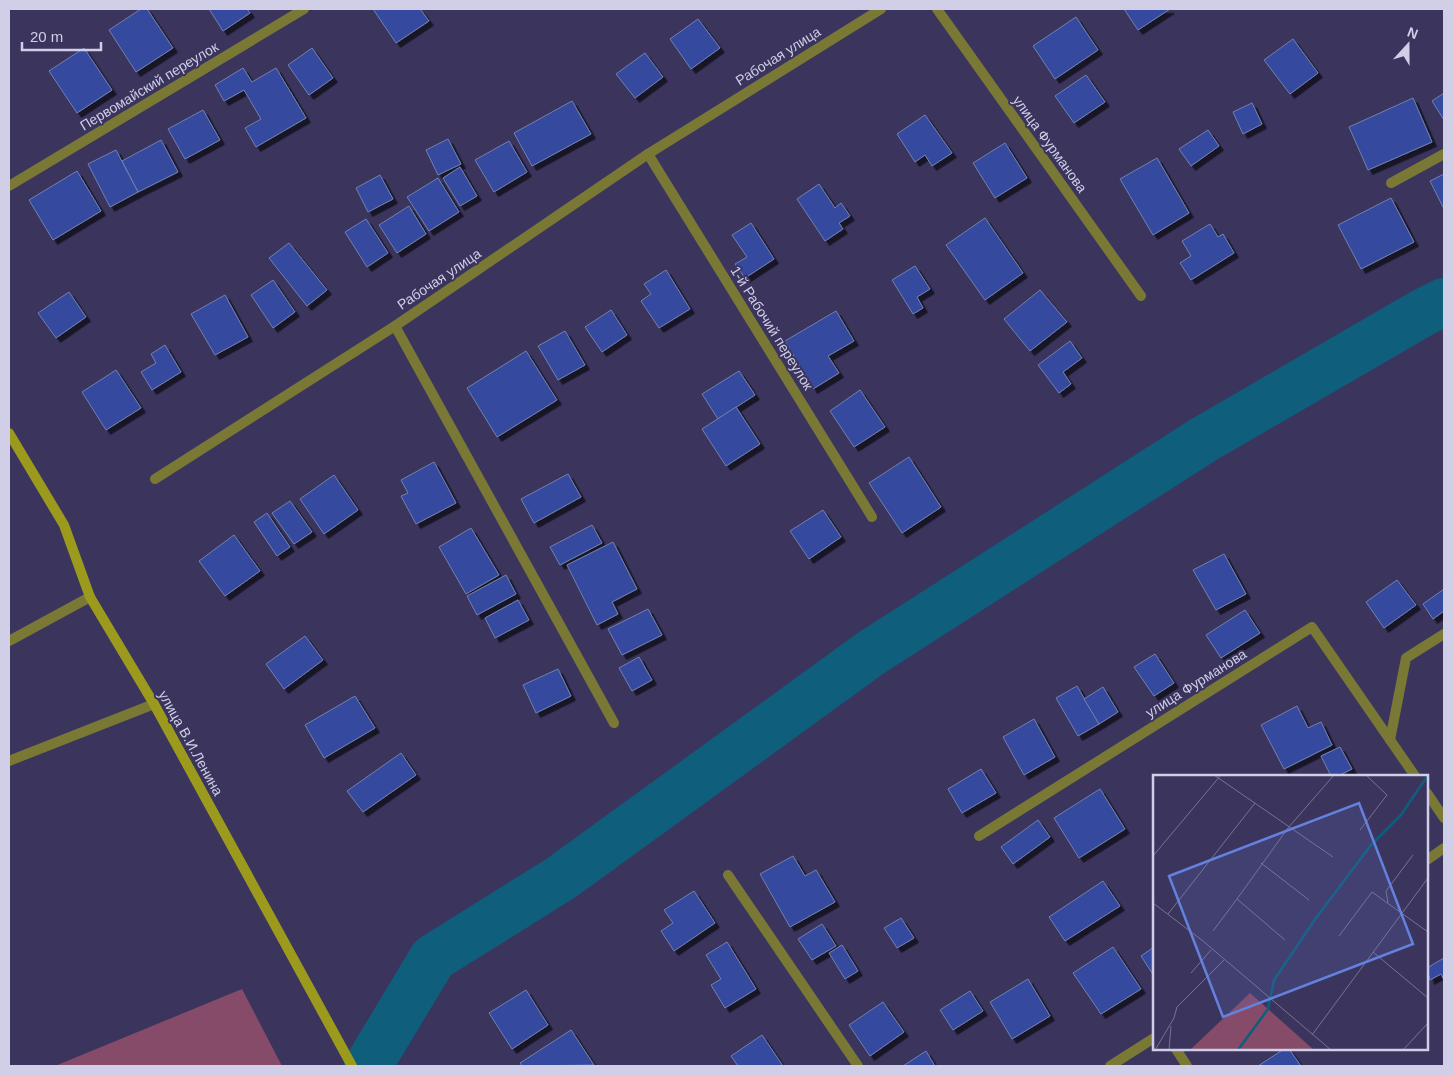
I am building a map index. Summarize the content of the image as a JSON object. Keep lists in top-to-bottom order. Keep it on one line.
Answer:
{"streets":{"main road":["улица В.И.Ленина"],"street":["Рабочая улица","Первомайский переулок","улица Фурманова","1-й Рабочий переулок"]},"crossings":[["Рабочая улица","1-й Рабочий переулок"]],"scale_bar":"20 m","north":"top"}
